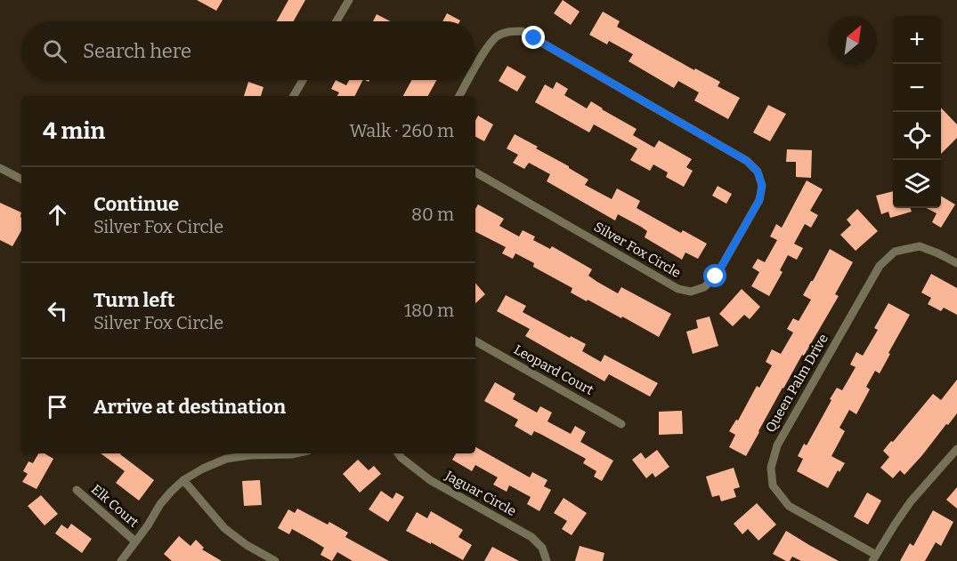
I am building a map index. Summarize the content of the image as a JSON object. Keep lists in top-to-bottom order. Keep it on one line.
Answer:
{"streets":{"street":["Silver Fox Circle","Leopard Court","Queen Palm Drive","Jaguar Circle","Elk Court"]},"north":"top right","page":{"map_buttons":["+","−"],"search":"Search here","heading":["4 min","Walk · 260 m"],"list":[["Continue","Silver Fox Circle","80 m"],["Turn left","Silver Fox Circle","180 m"],"Arrive at destination"]}}
